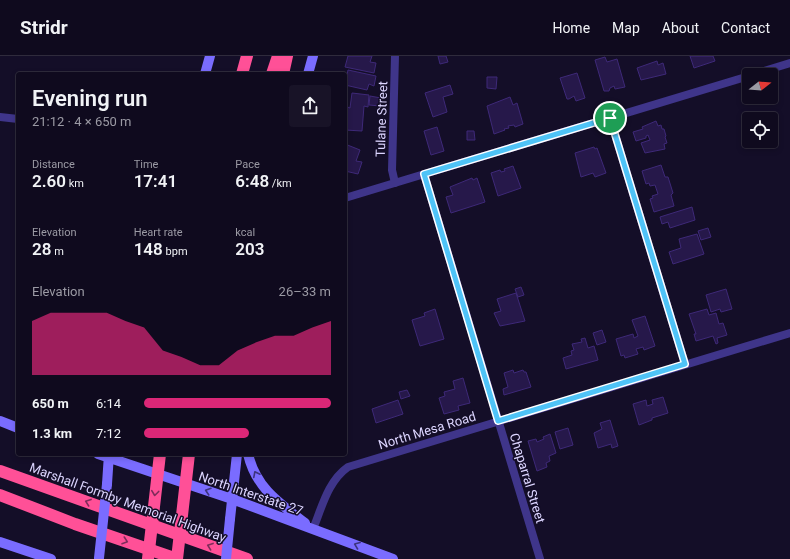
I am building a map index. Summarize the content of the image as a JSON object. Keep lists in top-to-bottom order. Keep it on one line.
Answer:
{"streets":{"highway":["Marshall Formby Memorial Highway"],"main road":["North Interstate 27"],"street":["Tulane Street","North Mesa Road","Chaparral Street"]},"crossings":[["North Mesa Road","Chaparral Street"],["North Mesa Road","North Interstate 27"]],"one_way":["North Interstate 27"],"north":"right","page":{"header":"Stridr","nav":["Home","Map","About","Contact"],"heading":["Evening run","21:12 · 4 × 650 m"],"stats":[["Distance","2.60 km"],["Time","17:41"],["Pace","6:48 /km"],["Elevation","28 m"],["Heart rate","148 bpm"],["kcal","203"]],"chart":["Elevation","26–33 m"],"list":[{"name":"650 m","note":"6:14"},{"name":"1.3 km","note":"7:12"}]}}
